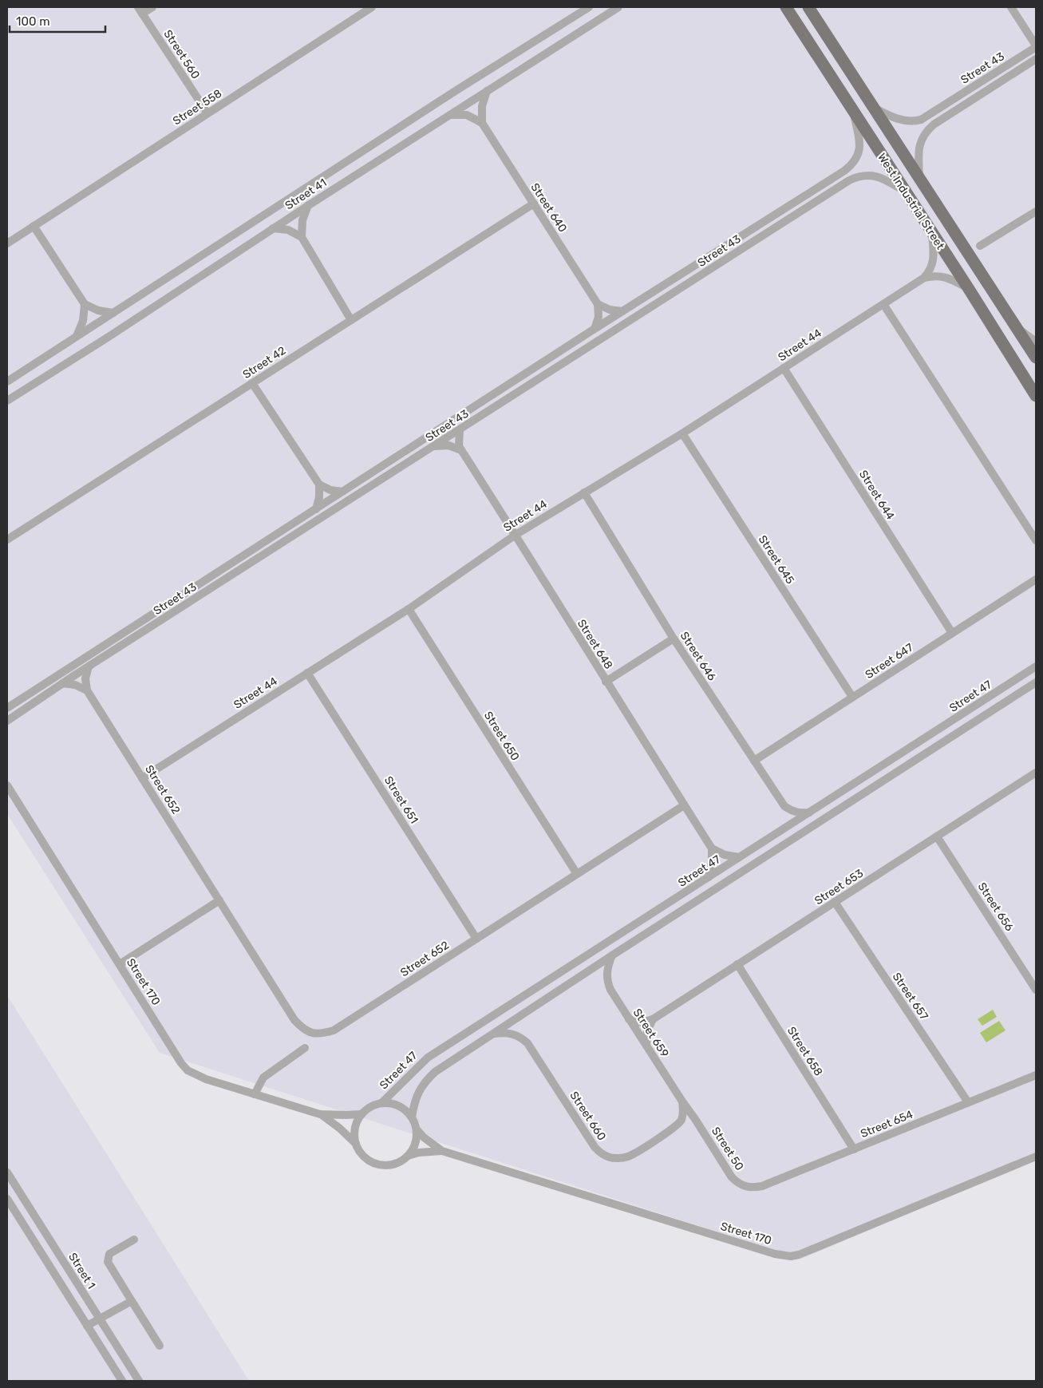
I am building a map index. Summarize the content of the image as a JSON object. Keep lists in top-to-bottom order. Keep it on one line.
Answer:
{"streets":{"main road":["West Industrial Street"],"street":["Street 560","Street 43","Street 558","Street 41","Street 640","Street 44","Street 42","Street 644","Street 645","Street 648","Street 646","Street 647","Street 47","Street 650","Street 652","Street 651","Street 653","Street 656","Street 170","Street 657","Street 659","Street 658","Street 660","Street 654","Street 1"]},"crossings":[["Street 560","Street 558"],["Street 43","West Industrial Street"],["Street 43","Street 648"],["West Industrial Street","Street 44"],["Street 640","Street 42"],["Street 44","Street 644"],["Street 44","Street 645"],["Street 44","Street 648"],["Street 44","Street 646"],["Street 44","Street 650"],["Street 44","Street 652"],["Street 44","Street 651"],["Street 644","Street 647"],["Street 645","Street 647"],["Street 648","Street 652"],["Street 646","Street 647"],["Street 646","Street 47"],["Street 47","Street 170"],["Street 650","Street 652"],["Street 652","Street 651"],["Street 653","Street 656"],["Street 653","Street 657"],["Street 653","Street 659"],["Street 653","Street 658"],["Street 657","Street 654"],["Street 658","Street 654"]],"scale_bar":"100 m"}
